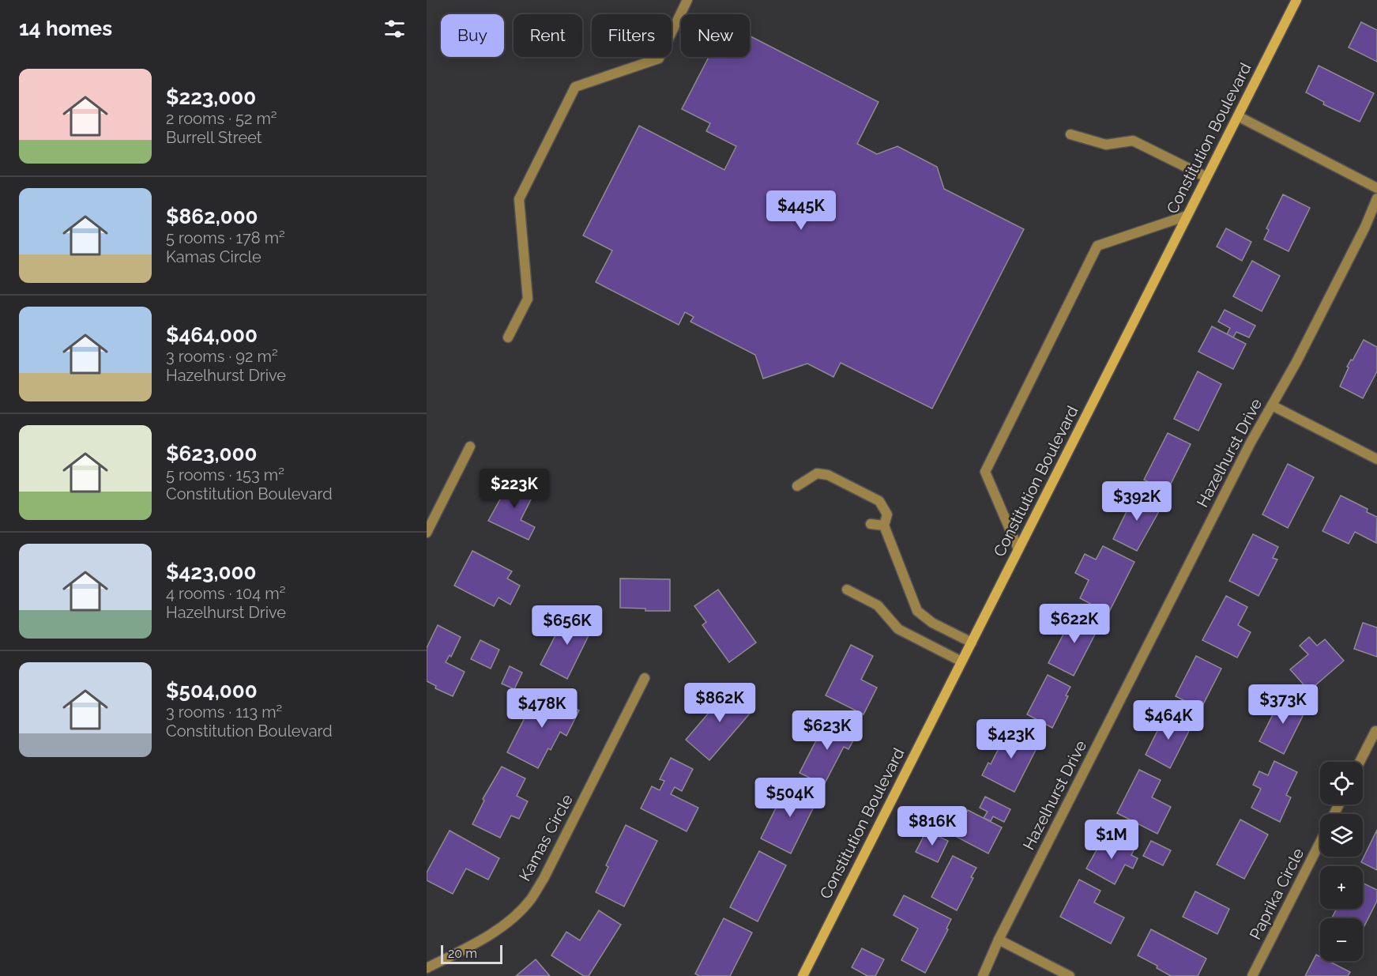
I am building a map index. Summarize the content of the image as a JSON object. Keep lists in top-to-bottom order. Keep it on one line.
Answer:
{"streets":{"main road":["Constitution Boulevard"],"street":["Hazelhurst Drive","Kamas Circle","Paprika Circle"]},"scale_bar":"20 m","page":{"heading":"14 homes","chip":["Buy","Rent","Filters","New"],"list":[{"name":"$223,000","note":"2 rooms · 52 m² · Burrell Street"},{"name":"$862,000","note":"5 rooms · 178 m² · Kamas Circle"},{"name":"$464,000","note":"3 rooms · 92 m² · Hazelhurst Drive"},{"name":"$623,000","note":"5 rooms · 153 m² · Constitution Boulevard"},{"name":"$423,000","note":"4 rooms · 104 m² · Hazelhurst Drive"},{"name":"$504,000","note":"3 rooms · 113 m² · Constitution Boulevard"}],"price":["$445K","$223K","$392K","$622K","$656K","$862K","$373K","$478K","$464K","$623K","$423K","$504K","$816K","$1M"],"map_buttons":["+","−"],"scale":"20 m"}}
